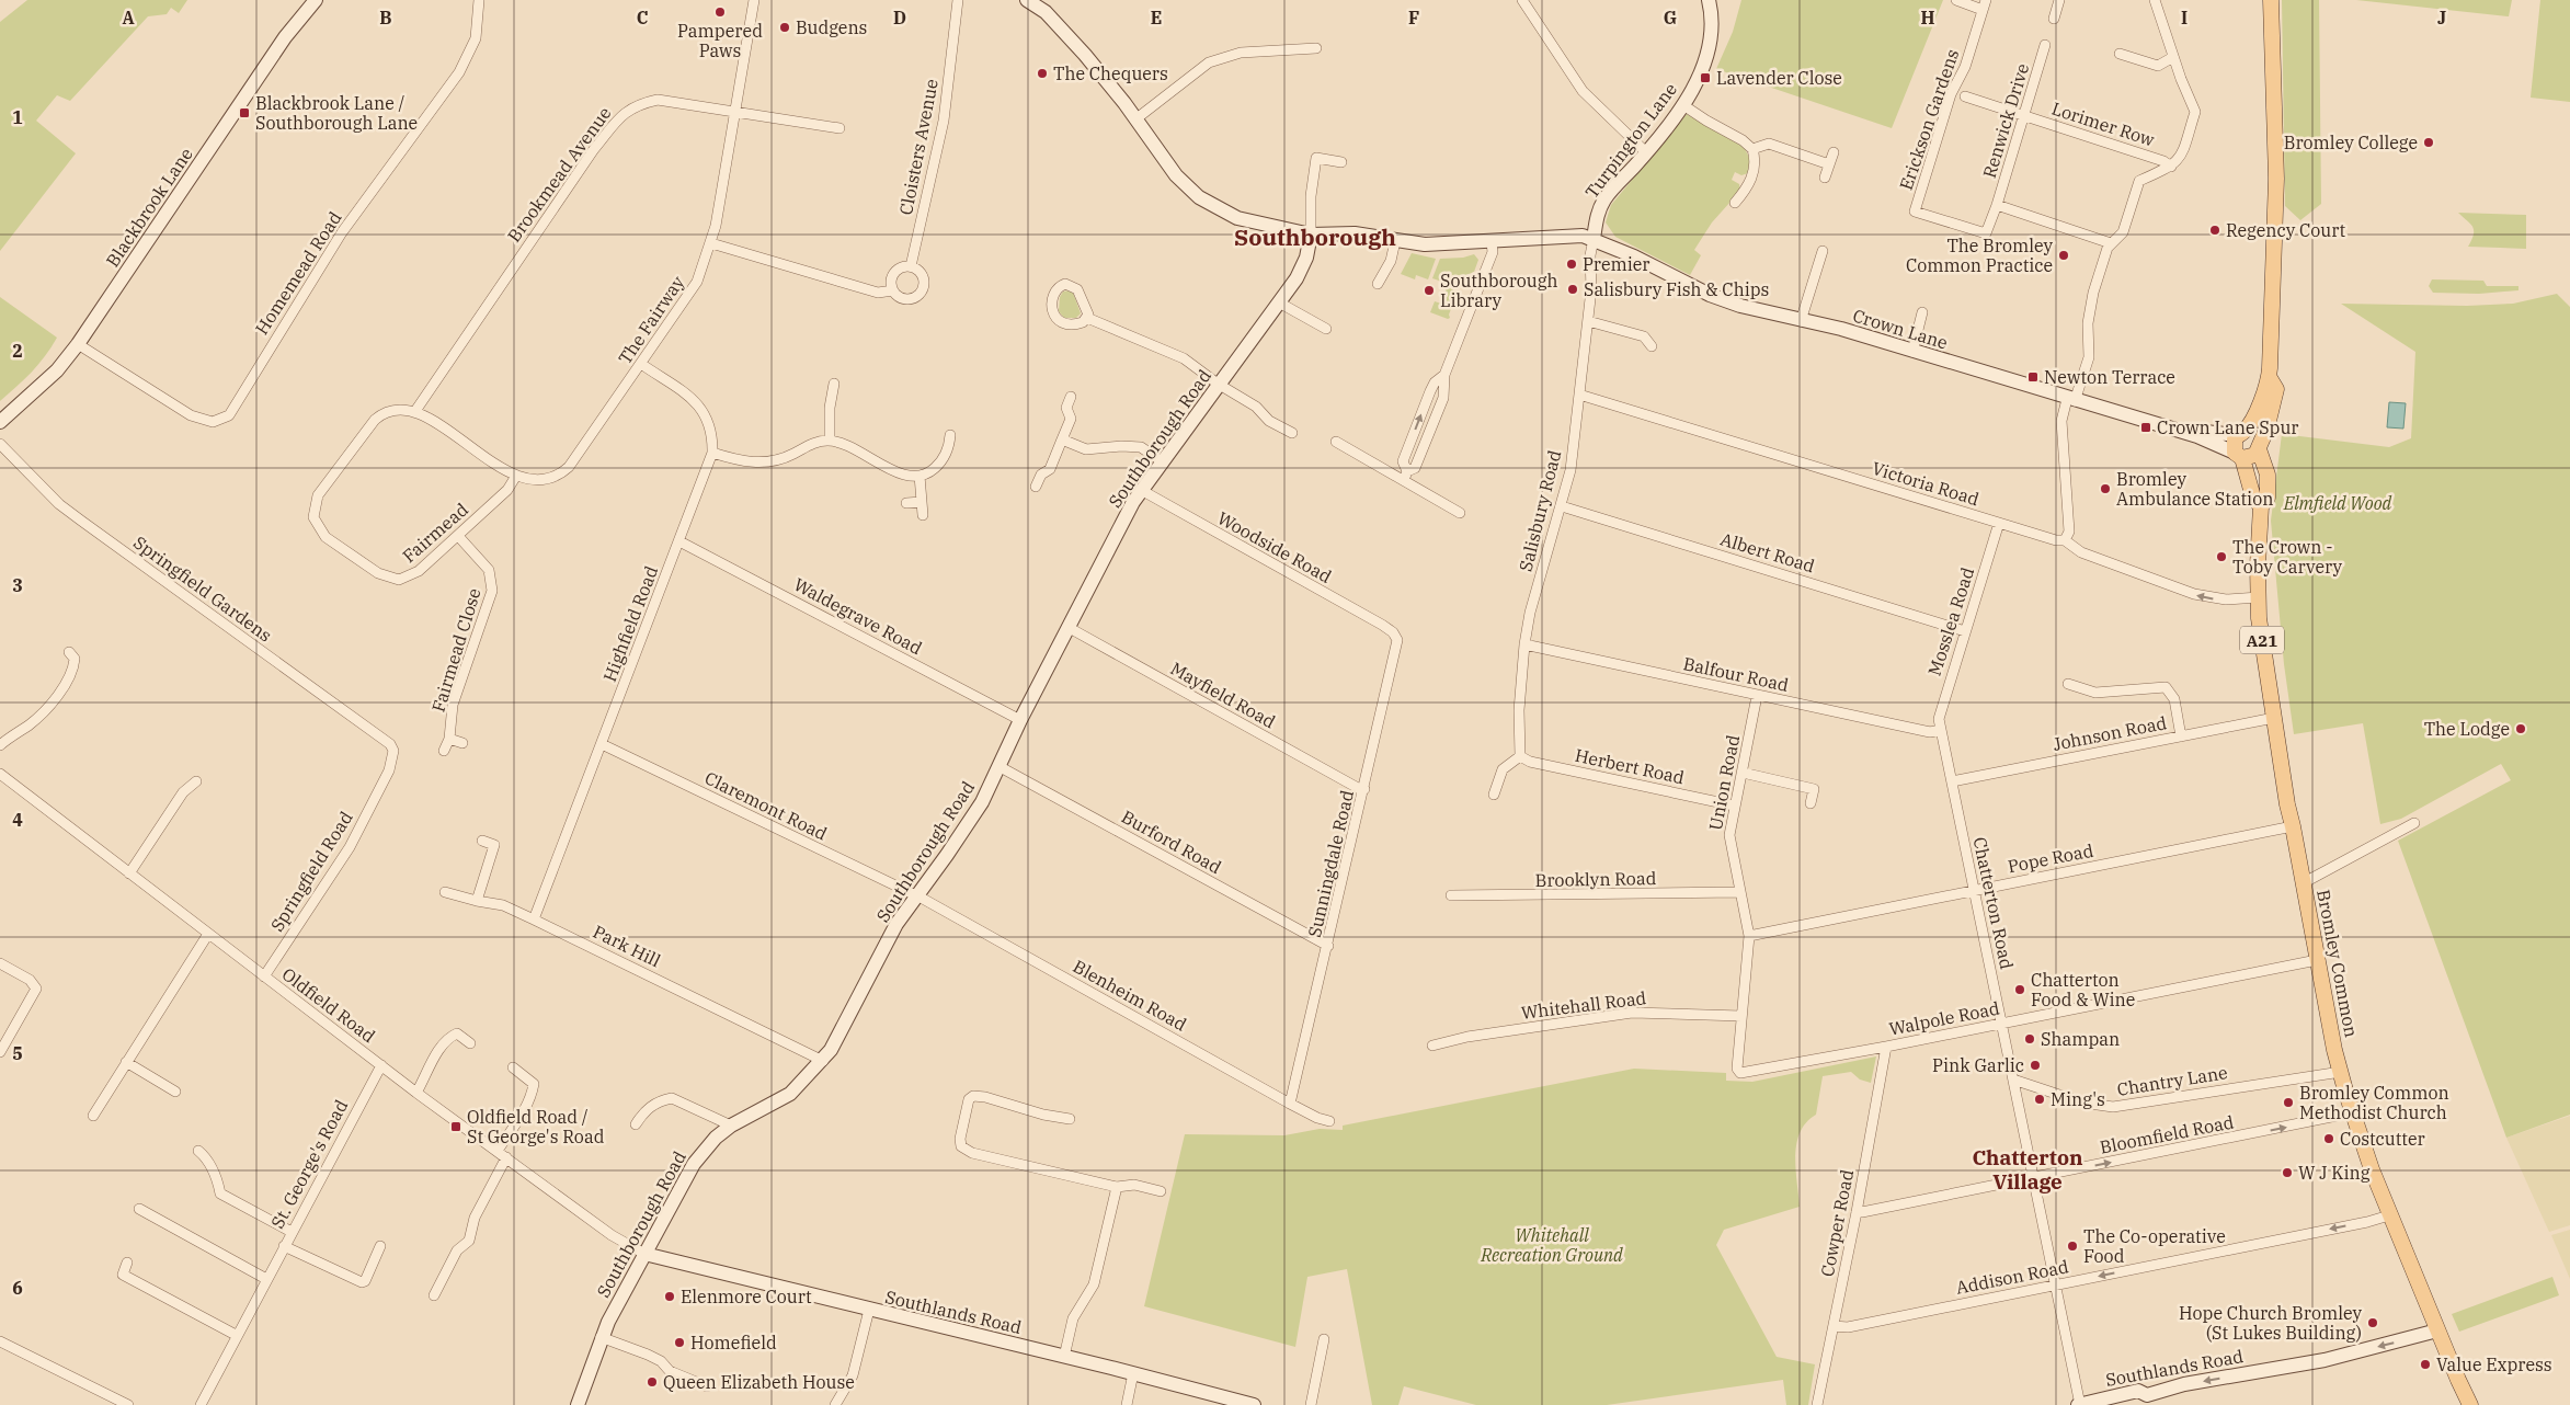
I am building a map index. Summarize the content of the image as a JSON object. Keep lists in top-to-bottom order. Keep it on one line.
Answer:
{"streets":{"main road":["A21","Bromley Common"],"street":["Erickson Gardens","Renwick Drive","Lorimer Row","Turpington Lane","Cloisters Avenue","Brookmead Avenue","Blackbrook Lane","Homemead Road","The Fairway","Crown Lane","Southborough Road","Victoria Road","Salisbury Road","Fairmead","Woodside Road","Albert Road","Springfield Gardens","Waldegrave Road","Mosslea Road","Highfield Road","Fairmead Close","Balfour Road","Mayfield Road","Johnson Road","Herbert Road","Union Road","Claremont Road","Burford Road","Pope Road","Sunningdale Road","Springfield Road","Brooklyn Road","Chatterton Road","Park Hill","Blenheim Road","Oldfield Road","Whitehall Road","Walpole Road","Chantry Lane","Bloomfield Road","St. George's Road","Cowper Road","Addison Road","Southlands Road"]},"crossings":[["Erickson Gardens","Renwick Drive"],["Renwick Drive","Lorimer Row"],["Turpington Lane","Crown Lane"],["Turpington Lane","Salisbury Road"],["Brookmead Avenue","The Fairway"],["Brookmead Avenue","Fairmead"],["Brookmead Avenue","Fairmead Close"],["Blackbrook Lane","Homemead Road"],["The Fairway","Fairmead"],["The Fairway","Highfield Road"],["The Fairway","Fairmead Close"],["Crown Lane","Southborough Road"],["Crown Lane","Salisbury Road"],["Southborough Road","Woodside Road"],["Southborough Road","Waldegrave Road"],["Southborough Road","Mayfield Road"],["Southborough Road","Claremont Road"],["Southborough Road","Burford Road"],["Southborough Road","Park Hill"],["Southborough Road","Blenheim Road"],["Southborough Road","Oldfield Road"],["Southborough Road","Southlands Road"],["Victoria Road","Salisbury Road"],["Victoria Road","Mosslea Road"],["Victoria Road","Bromley Common"],["Salisbury Road","Albert Road"],["Salisbury Road","Balfour Road"],["Salisbury Road","Herbert Road"],["Fairmead","Fairmead Close"],["Woodside Road","Sunningdale Road"],["Albert Road","Mosslea Road"],["Springfield Gardens","Springfield Road"],["Waldegrave Road","Highfield Road"],["Mosslea Road","Balfour Road"],["Mosslea Road","Chatterton Road"],["Highfield Road","Claremont Road"],["Highfield Road","Park Hill"],["Balfour Road","Union Road"],["Balfour Road","Chatterton Road"],["Mayfield Road","Sunningdale Road"],["Johnson Road","Chatterton Road"],["Johnson Road","Bromley Common"],["Herbert Road","Union Road"],["Union Road","Pope Road"],["Union Road","Brooklyn Road"],["Union Road","Whitehall Road"],["Union Road","Walpole Road"],["Claremont Road","Blenheim Road"],["Burford Road","Sunningdale Road"],["Pope Road","Chatterton Road"],["Pope Road","Bromley Common"],["Sunningdale Road","Blenheim Road"],["Springfield Road","Oldfield Road"],["Chatterton Road","Walpole Road"],["Chatterton Road","Chantry Lane"],["Chatterton Road","Bloomfield Road"],["Chatterton Road","Addison Road"],["Chatterton Road","Southlands Road"],["Bromley Common","Walpole Road"],["Bromley Common","Chantry Lane"],["Bromley Common","Bloomfield Road"],["Bromley Common","Addison Road"],["Bromley Common","Southlands Road"],["Oldfield Road","St. George's Road"],["Oldfield Road","Southlands Road"],["Walpole Road","Cowper Road"],["Bloomfield Road","Cowper Road"],["Cowper Road","Addison Road"]],"one_way":["Bloomfield Road","Addison Road"],"districts":["Southborough","Chatterton Village"],"parks":["Elmfield Wood","Whitehall Recreation Ground"],"places":{"other":["Pampered Paws","Budgens","The Chequers","Bromley College","Regency Court","The Bromley Common Practice","Premier","Salisbury Fish & Chips","Southborough Library","Bromley Ambulance Station","The Crown - Toby Carvery","The Lodge","Chatterton Food & Wine","Shampan","Pink Garlic","Ming's","Bromley Common Methodist Church","Costcutter","W J King","The Co-operative Food","Elenmore Court","Hope Church Bromley (St Lukes Building)","Homefield","Value Express","Queen Elizabeth House"],"transit":["Lavender Close","Blackbrook Lane / Southborough Lane","Newton Terrace","Crown Lane Spur","Oldfield Road / St George's Road"]},"grid":{"columns":["A","B","C","D","E","F","G","H","I","J"],"rows":["1","2","3","4","5","6"]}}
